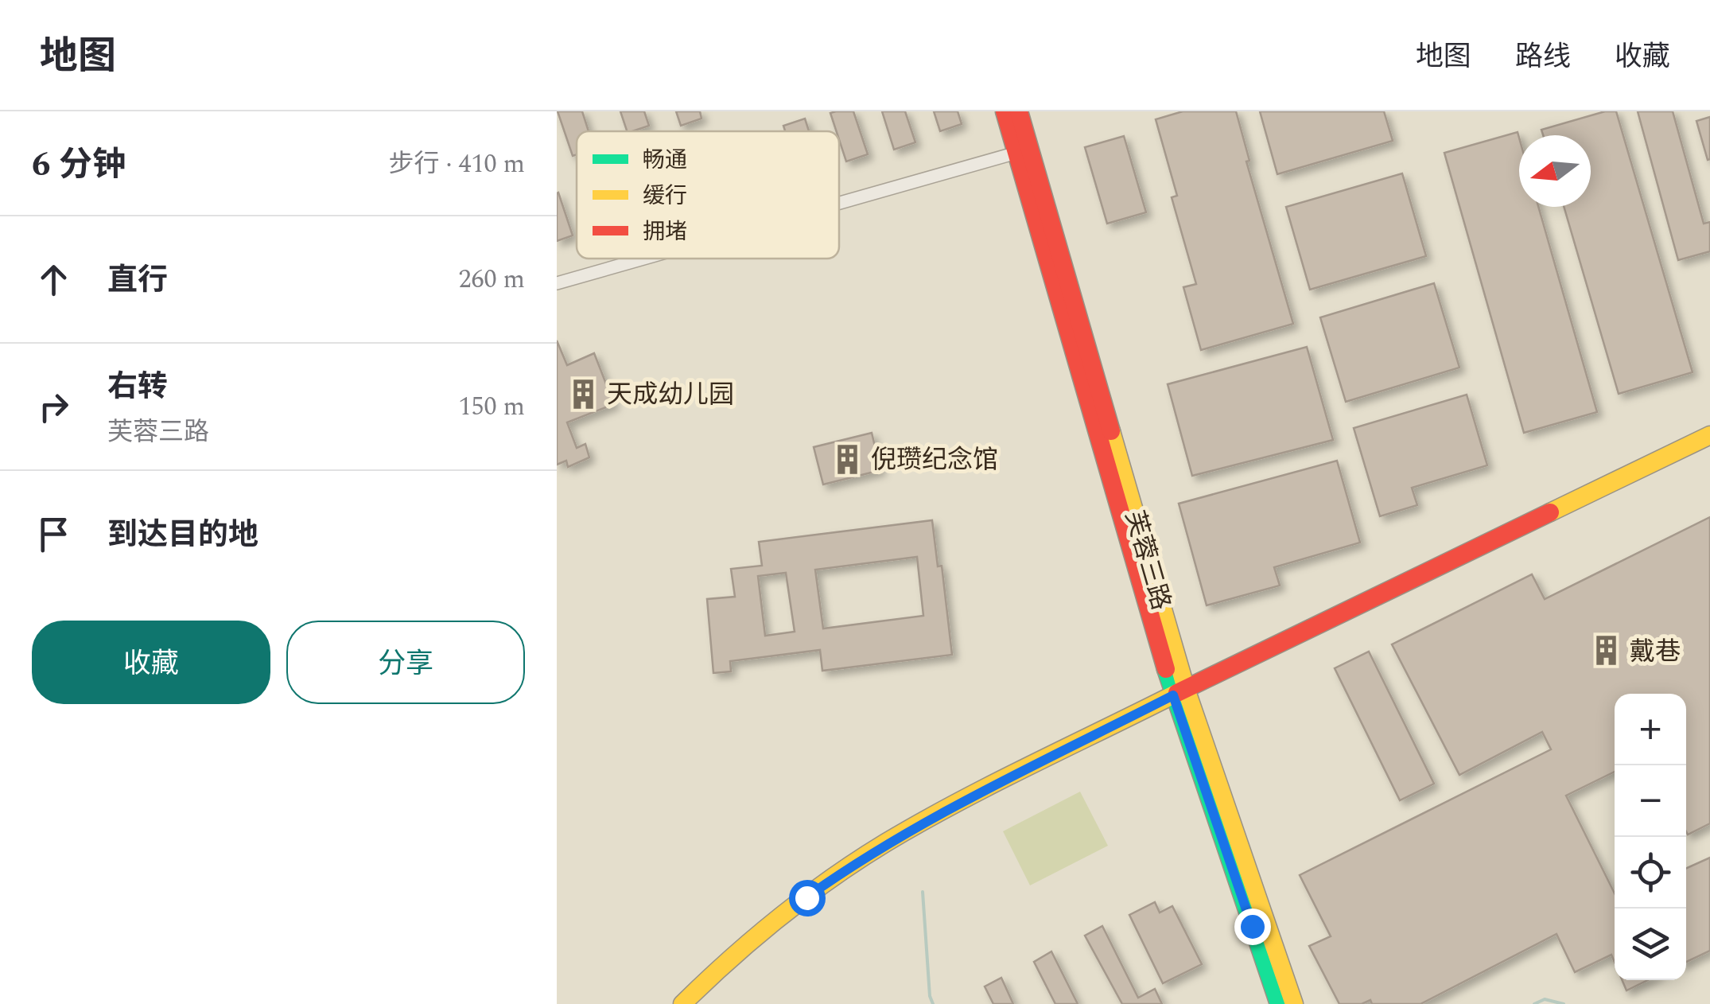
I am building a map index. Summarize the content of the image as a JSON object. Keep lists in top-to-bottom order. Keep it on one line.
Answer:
{"streets":{"main road":["芙蓉三路"]},"places":{"building":["天成幼儿园","倪瓒纪念馆","戴巷"]},"legend":["畅通","缓行","拥堵"],"north":"left","page":{"header":"地图","nav":["地图","路线","收藏"],"heading":["6 分钟","步行 · 410 m"],"list":[["直行","260 m"],["右转","芙蓉三路","150 m"],"到达目的地"],"buttons":["收藏","分享"],"map_buttons":["+","−"]}}
